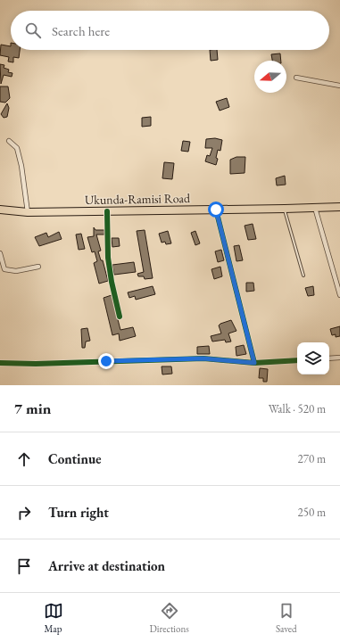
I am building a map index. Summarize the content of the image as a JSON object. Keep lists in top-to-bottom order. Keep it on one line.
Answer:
{"streets":{"highway":["Ukunda-Ramisi Road"]},"north":"left","page":{"search":"Search here","heading":["7 min","Walk · 520 m"],"list":[["Continue","270 m"],["Turn right","250 m"],"Arrive at destination"],"nav":["Map","Directions","Saved"]}}
